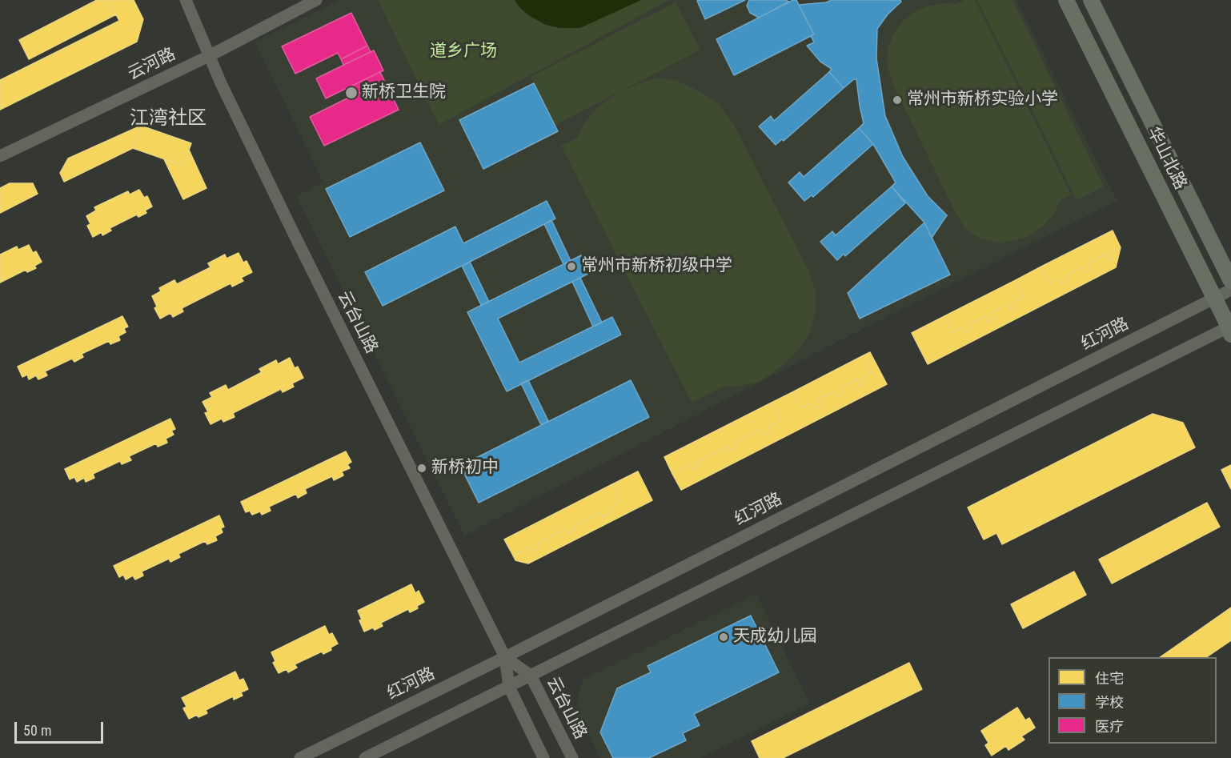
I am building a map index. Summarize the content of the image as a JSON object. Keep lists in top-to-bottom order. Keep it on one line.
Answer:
{"streets":{"main road":["华山北路"],"street":["云河路","云台山路","红河路"]},"crossings":[["云河路","云台山路"],["华山北路","红河路"],["云台山路","红河路"]],"districts":["江湾社区"],"parks":["道乡广场"],"places":["新桥卫生院","常州市新桥实验小学","常州市新桥初级中学","新桥初中","天成幼儿园"],"legend":["住宅","学校","医疗"],"scale_bar":"50 m"}
